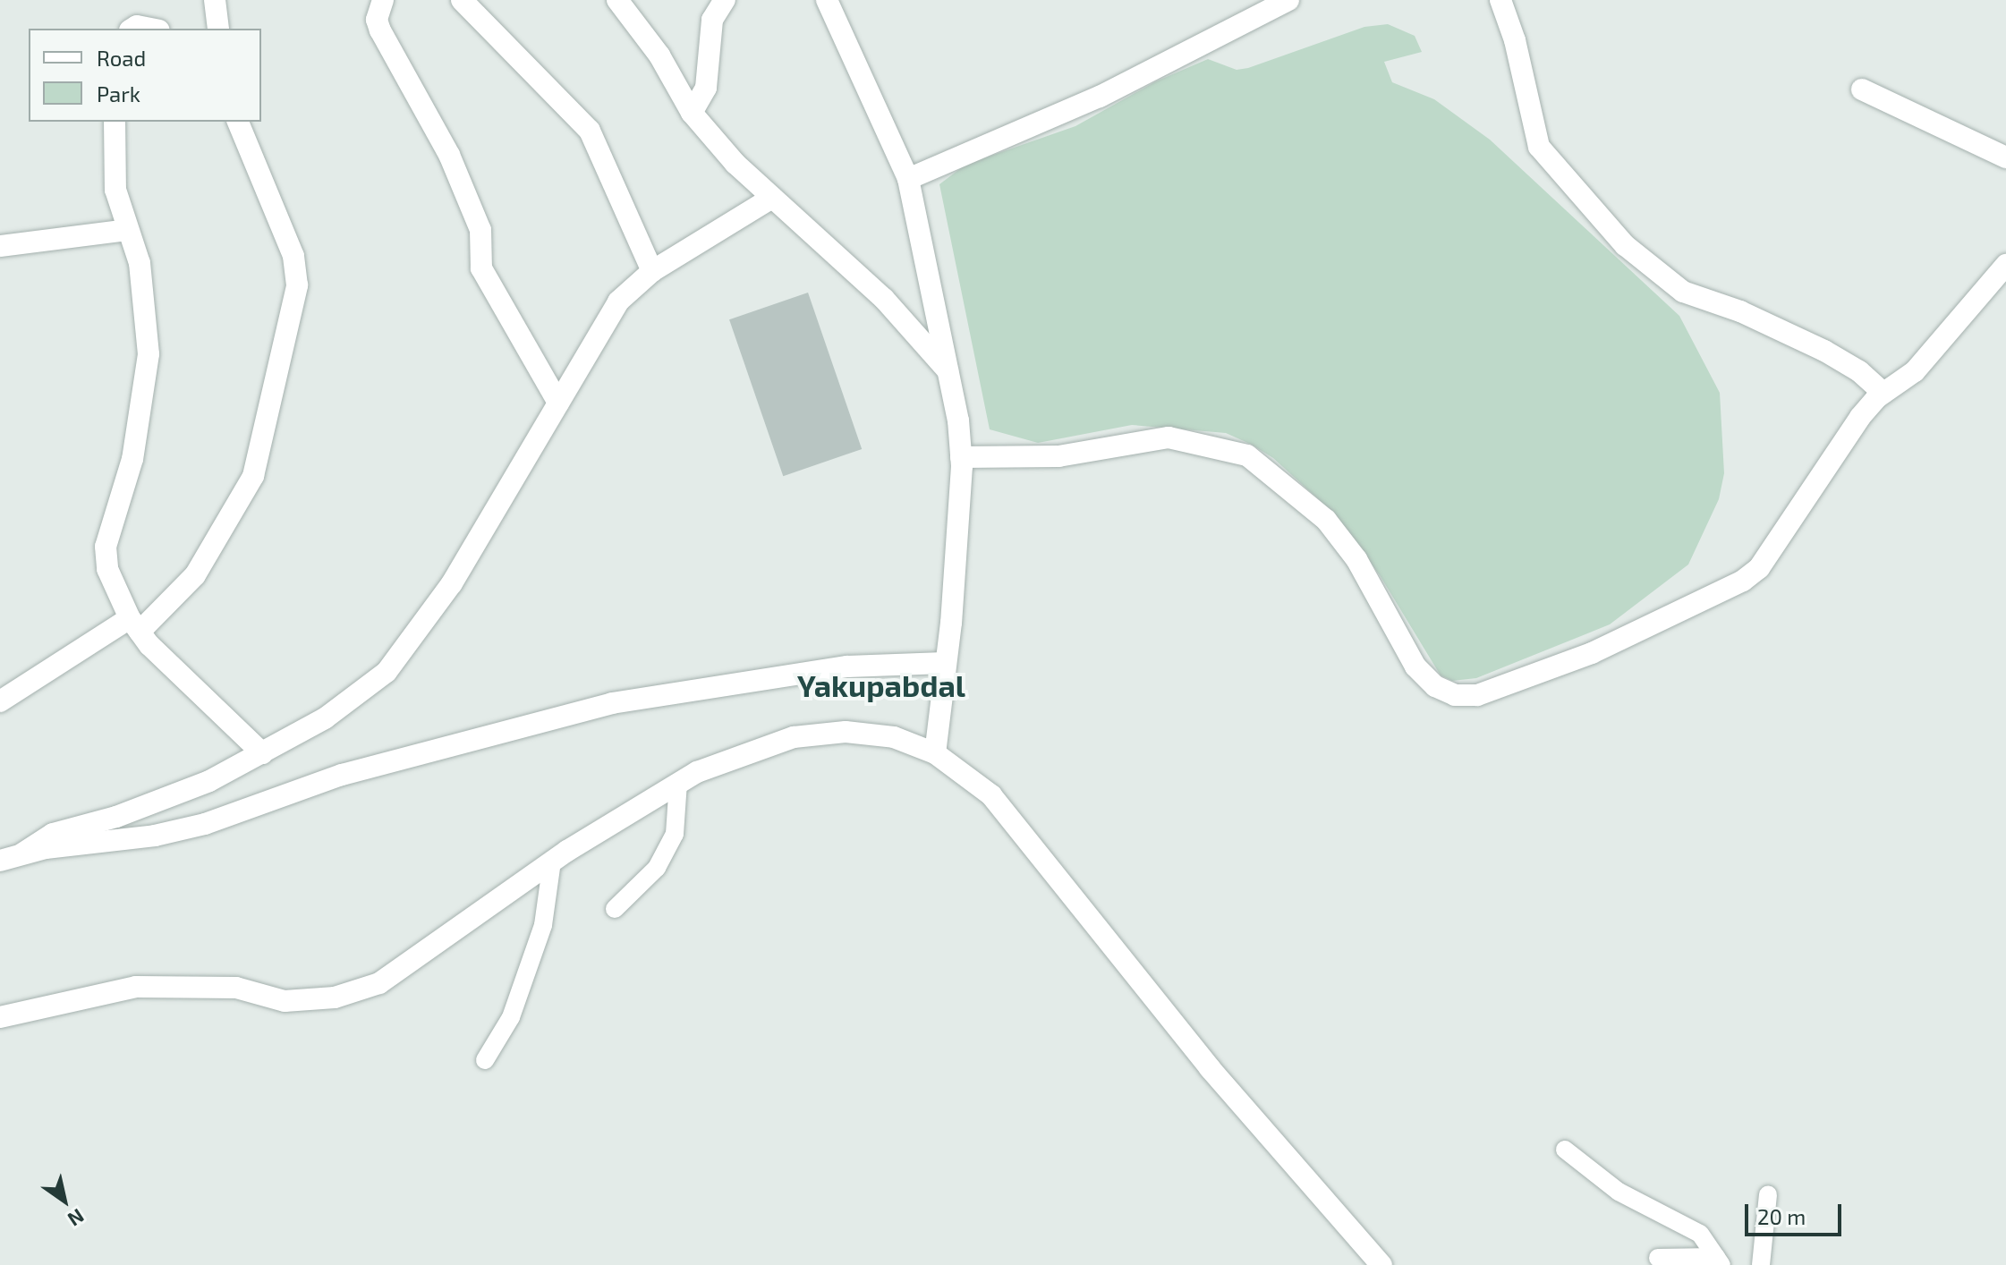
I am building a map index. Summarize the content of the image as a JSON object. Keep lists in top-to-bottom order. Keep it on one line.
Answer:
{"districts":["Yakupabdal"],"legend":["Road","Park"],"scale_bar":"20 m","north":"bottom right"}
